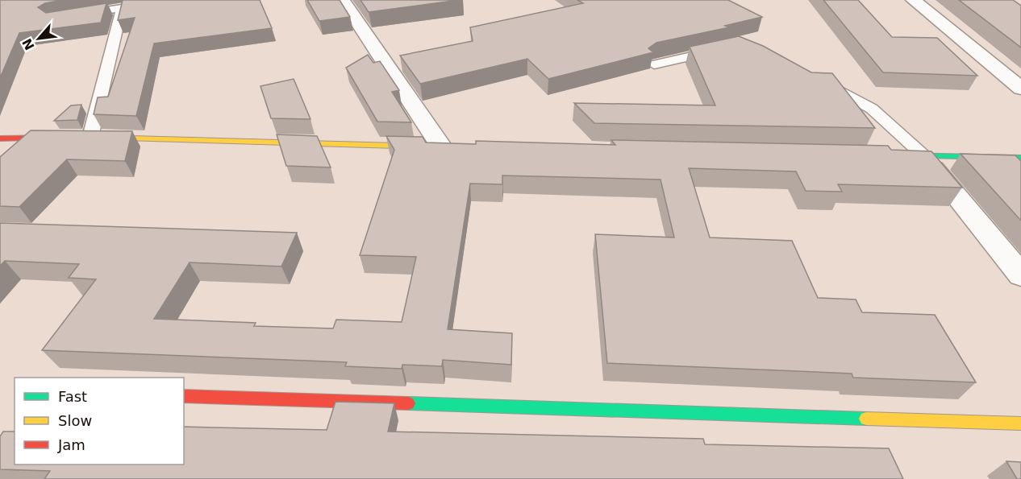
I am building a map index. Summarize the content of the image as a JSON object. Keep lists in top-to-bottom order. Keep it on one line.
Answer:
{"legend":["Fast","Slow","Jam"],"north":"bottom left"}
